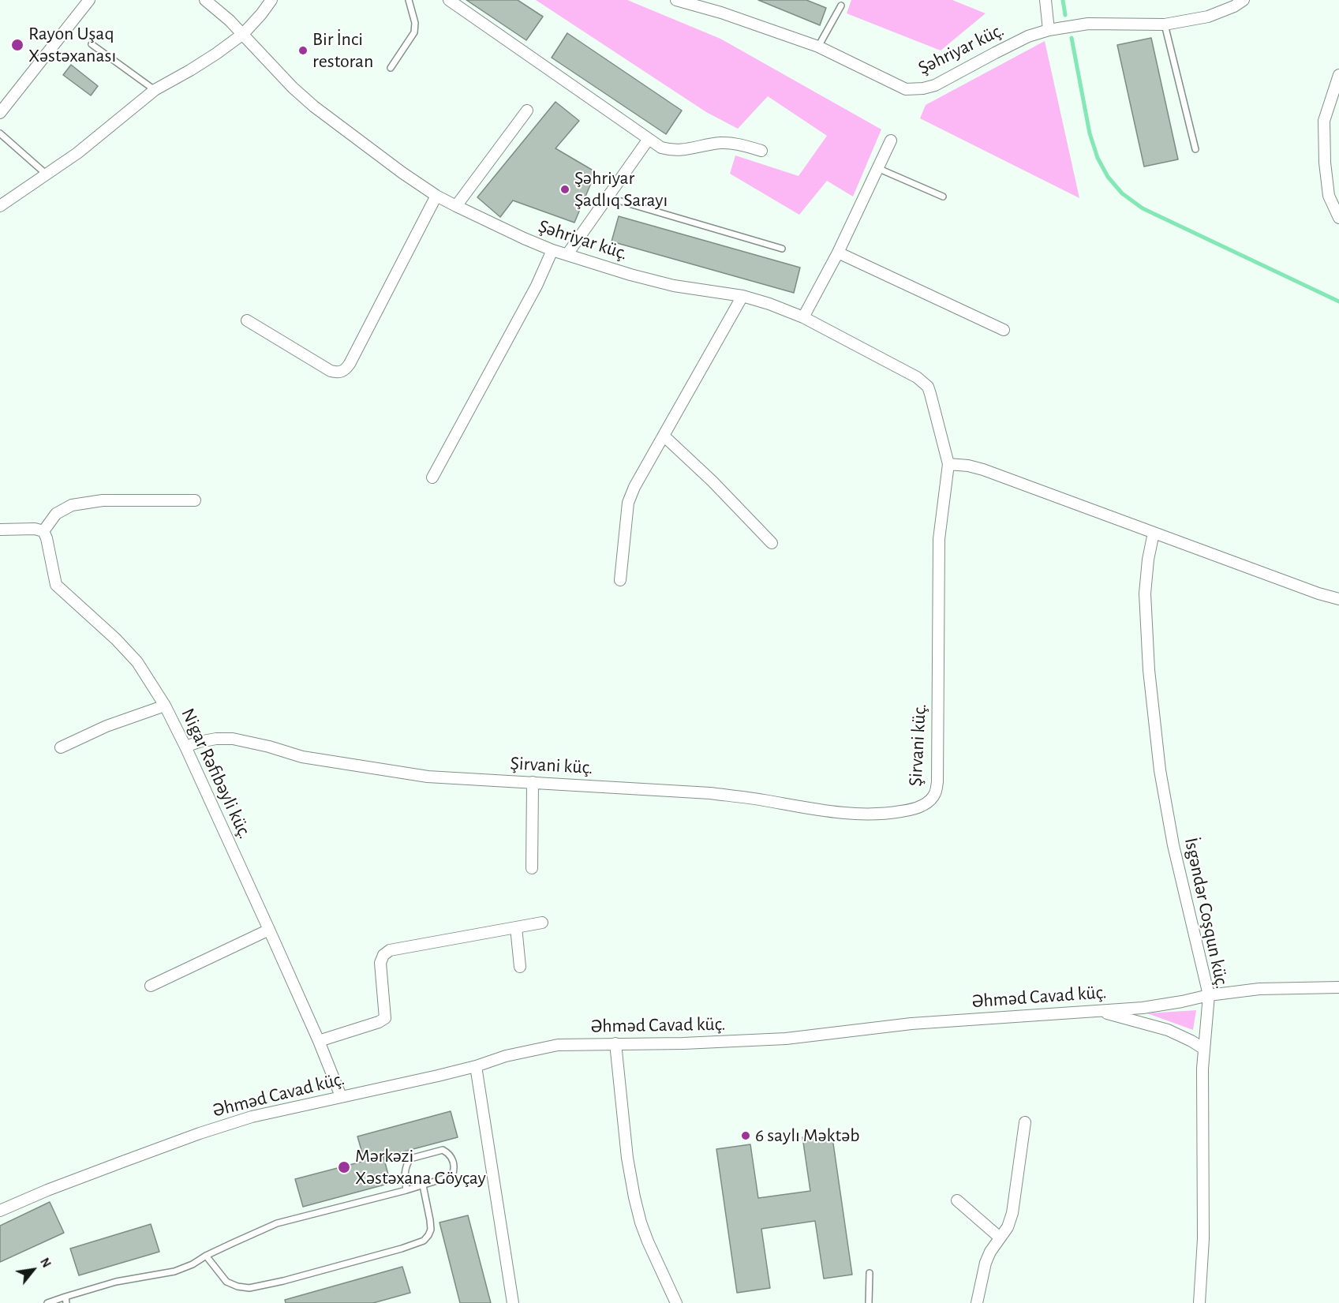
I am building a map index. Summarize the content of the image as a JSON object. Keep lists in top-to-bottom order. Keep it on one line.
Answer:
{"streets":{"street":["Şəhriyar küç.","Şirvani küç.","Nigar Rəfibəyli küç.","İsgəndər Coşqun küç.","Əhməd Cavad küç."]},"crossings":[["Şəhriyar küç.","Şirvani küç."],["Şirvani küç.","Nigar Rəfibəyli küç."],["Nigar Rəfibəyli küç.","Əhməd Cavad küç."],["İsgəndər Coşqun küç.","Əhməd Cavad küç."]],"places":["Rayon Uşaq Xəstəxanası","Bir İnci restoran","Şəhriyar Şadlıq Sarayı","6 saylı Məktəb","Mərkəzi Xəstəxana Göyçay"],"north":"top right"}
